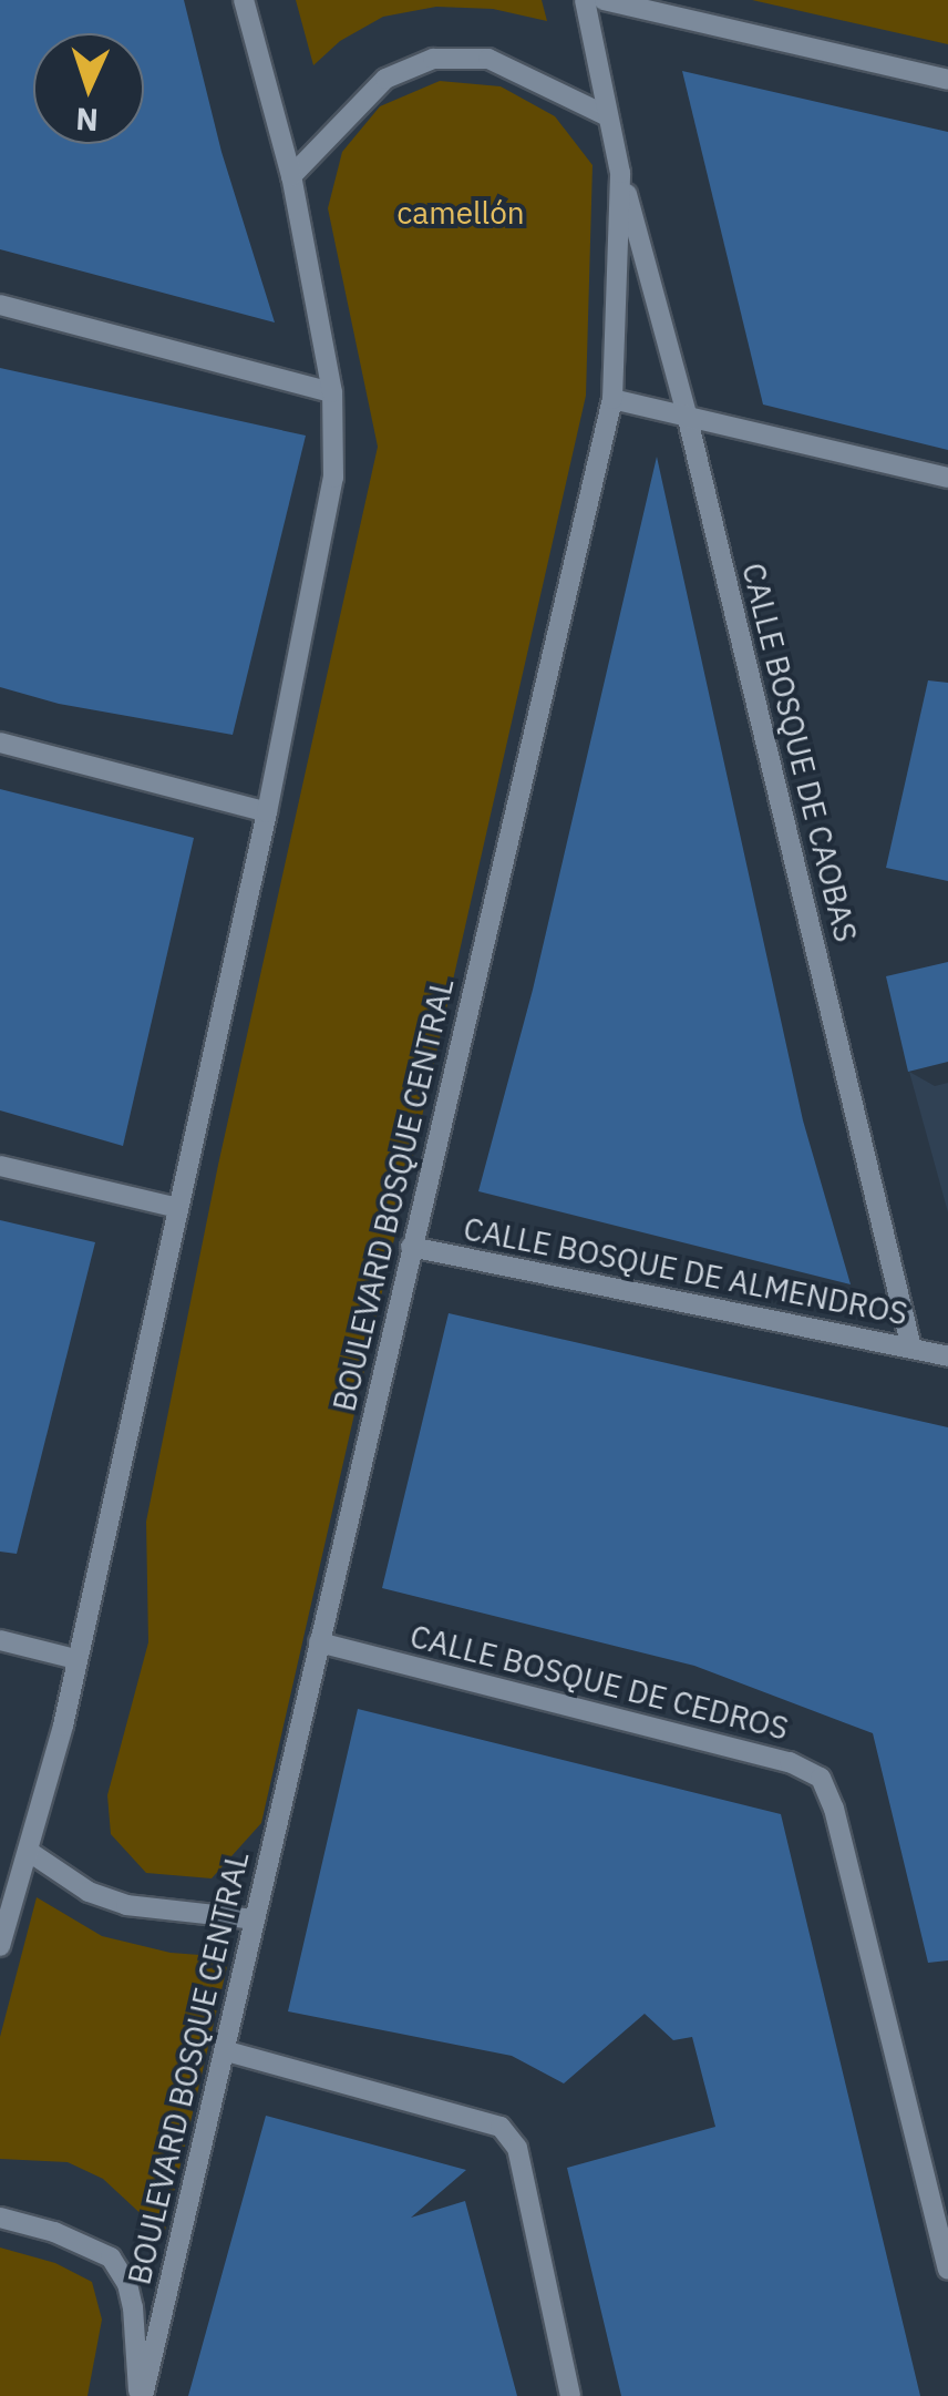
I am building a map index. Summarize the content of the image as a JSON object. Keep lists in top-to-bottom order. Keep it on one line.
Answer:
{"streets":{"street":["CALLE BOSQUE DE CAOBAS","BOULEVARD BOSQUE CENTRAL","CALLE BOSQUE DE ALMENDROS","CALLE BOSQUE DE CEDROS"]},"crossings":[["CALLE BOSQUE DE CAOBAS","BOULEVARD BOSQUE CENTRAL"],["CALLE BOSQUE DE CAOBAS","CALLE BOSQUE DE ALMENDROS"],["BOULEVARD BOSQUE CENTRAL","CALLE BOSQUE DE ALMENDROS"],["BOULEVARD BOSQUE CENTRAL","CALLE BOSQUE DE CEDROS"]],"parks":["camellón"],"north":"bottom"}
